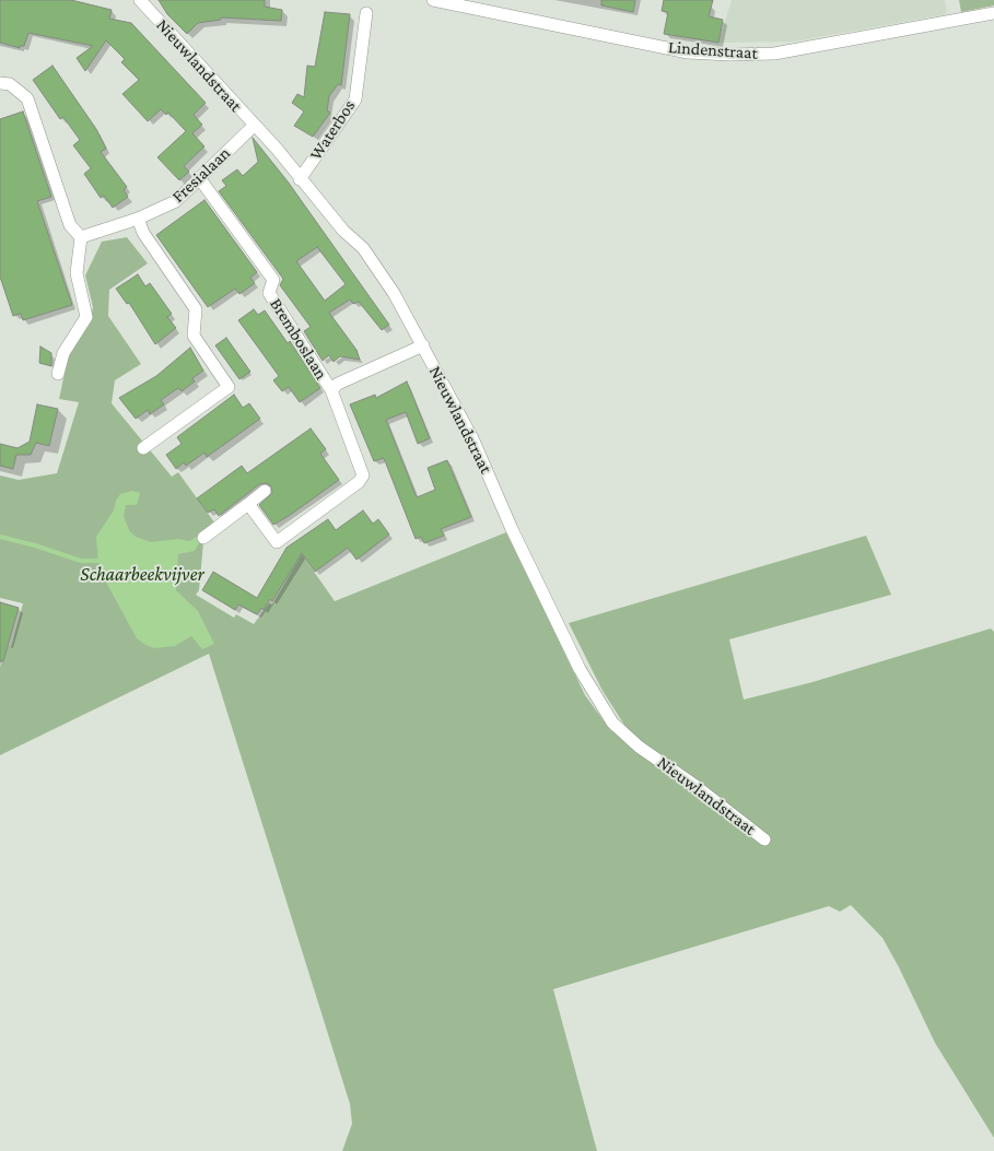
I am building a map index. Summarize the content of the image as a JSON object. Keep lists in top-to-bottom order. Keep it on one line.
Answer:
{"streets":{"street":["Lindenstraat","Nieuwlandstraat","Waterbos","Fresialaan","Bremboslaan"]},"crossings":[["Nieuwlandstraat","Waterbos"],["Nieuwlandstraat","Fresialaan"],["Fresialaan","Bremboslaan"]],"water":["Schaarbeekvijver"]}
